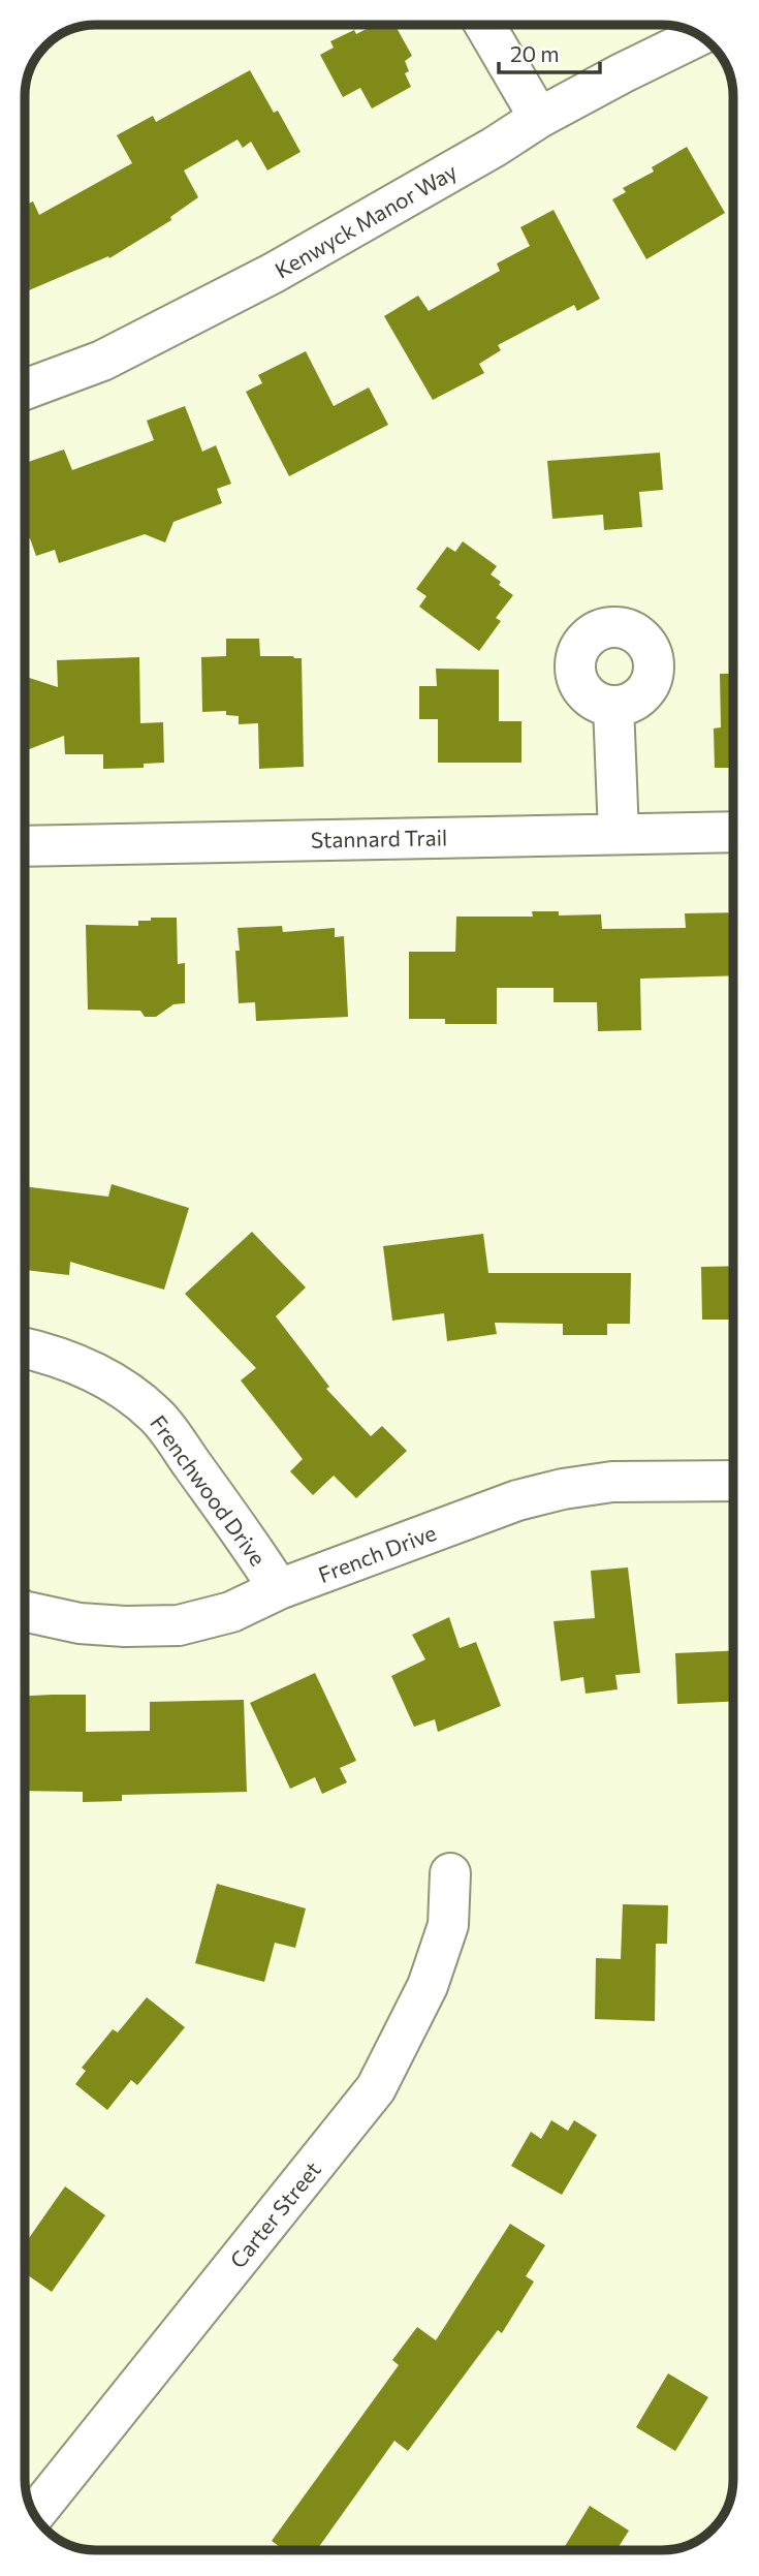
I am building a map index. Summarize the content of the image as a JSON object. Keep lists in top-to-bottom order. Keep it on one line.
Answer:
{"streets":{"street":["Kenwyck Manor Way","Stannard Trail","Frenchwood Drive","French Drive","Carter Street"]},"crossings":[["Frenchwood Drive","French Drive"]],"scale_bar":"20 m"}
